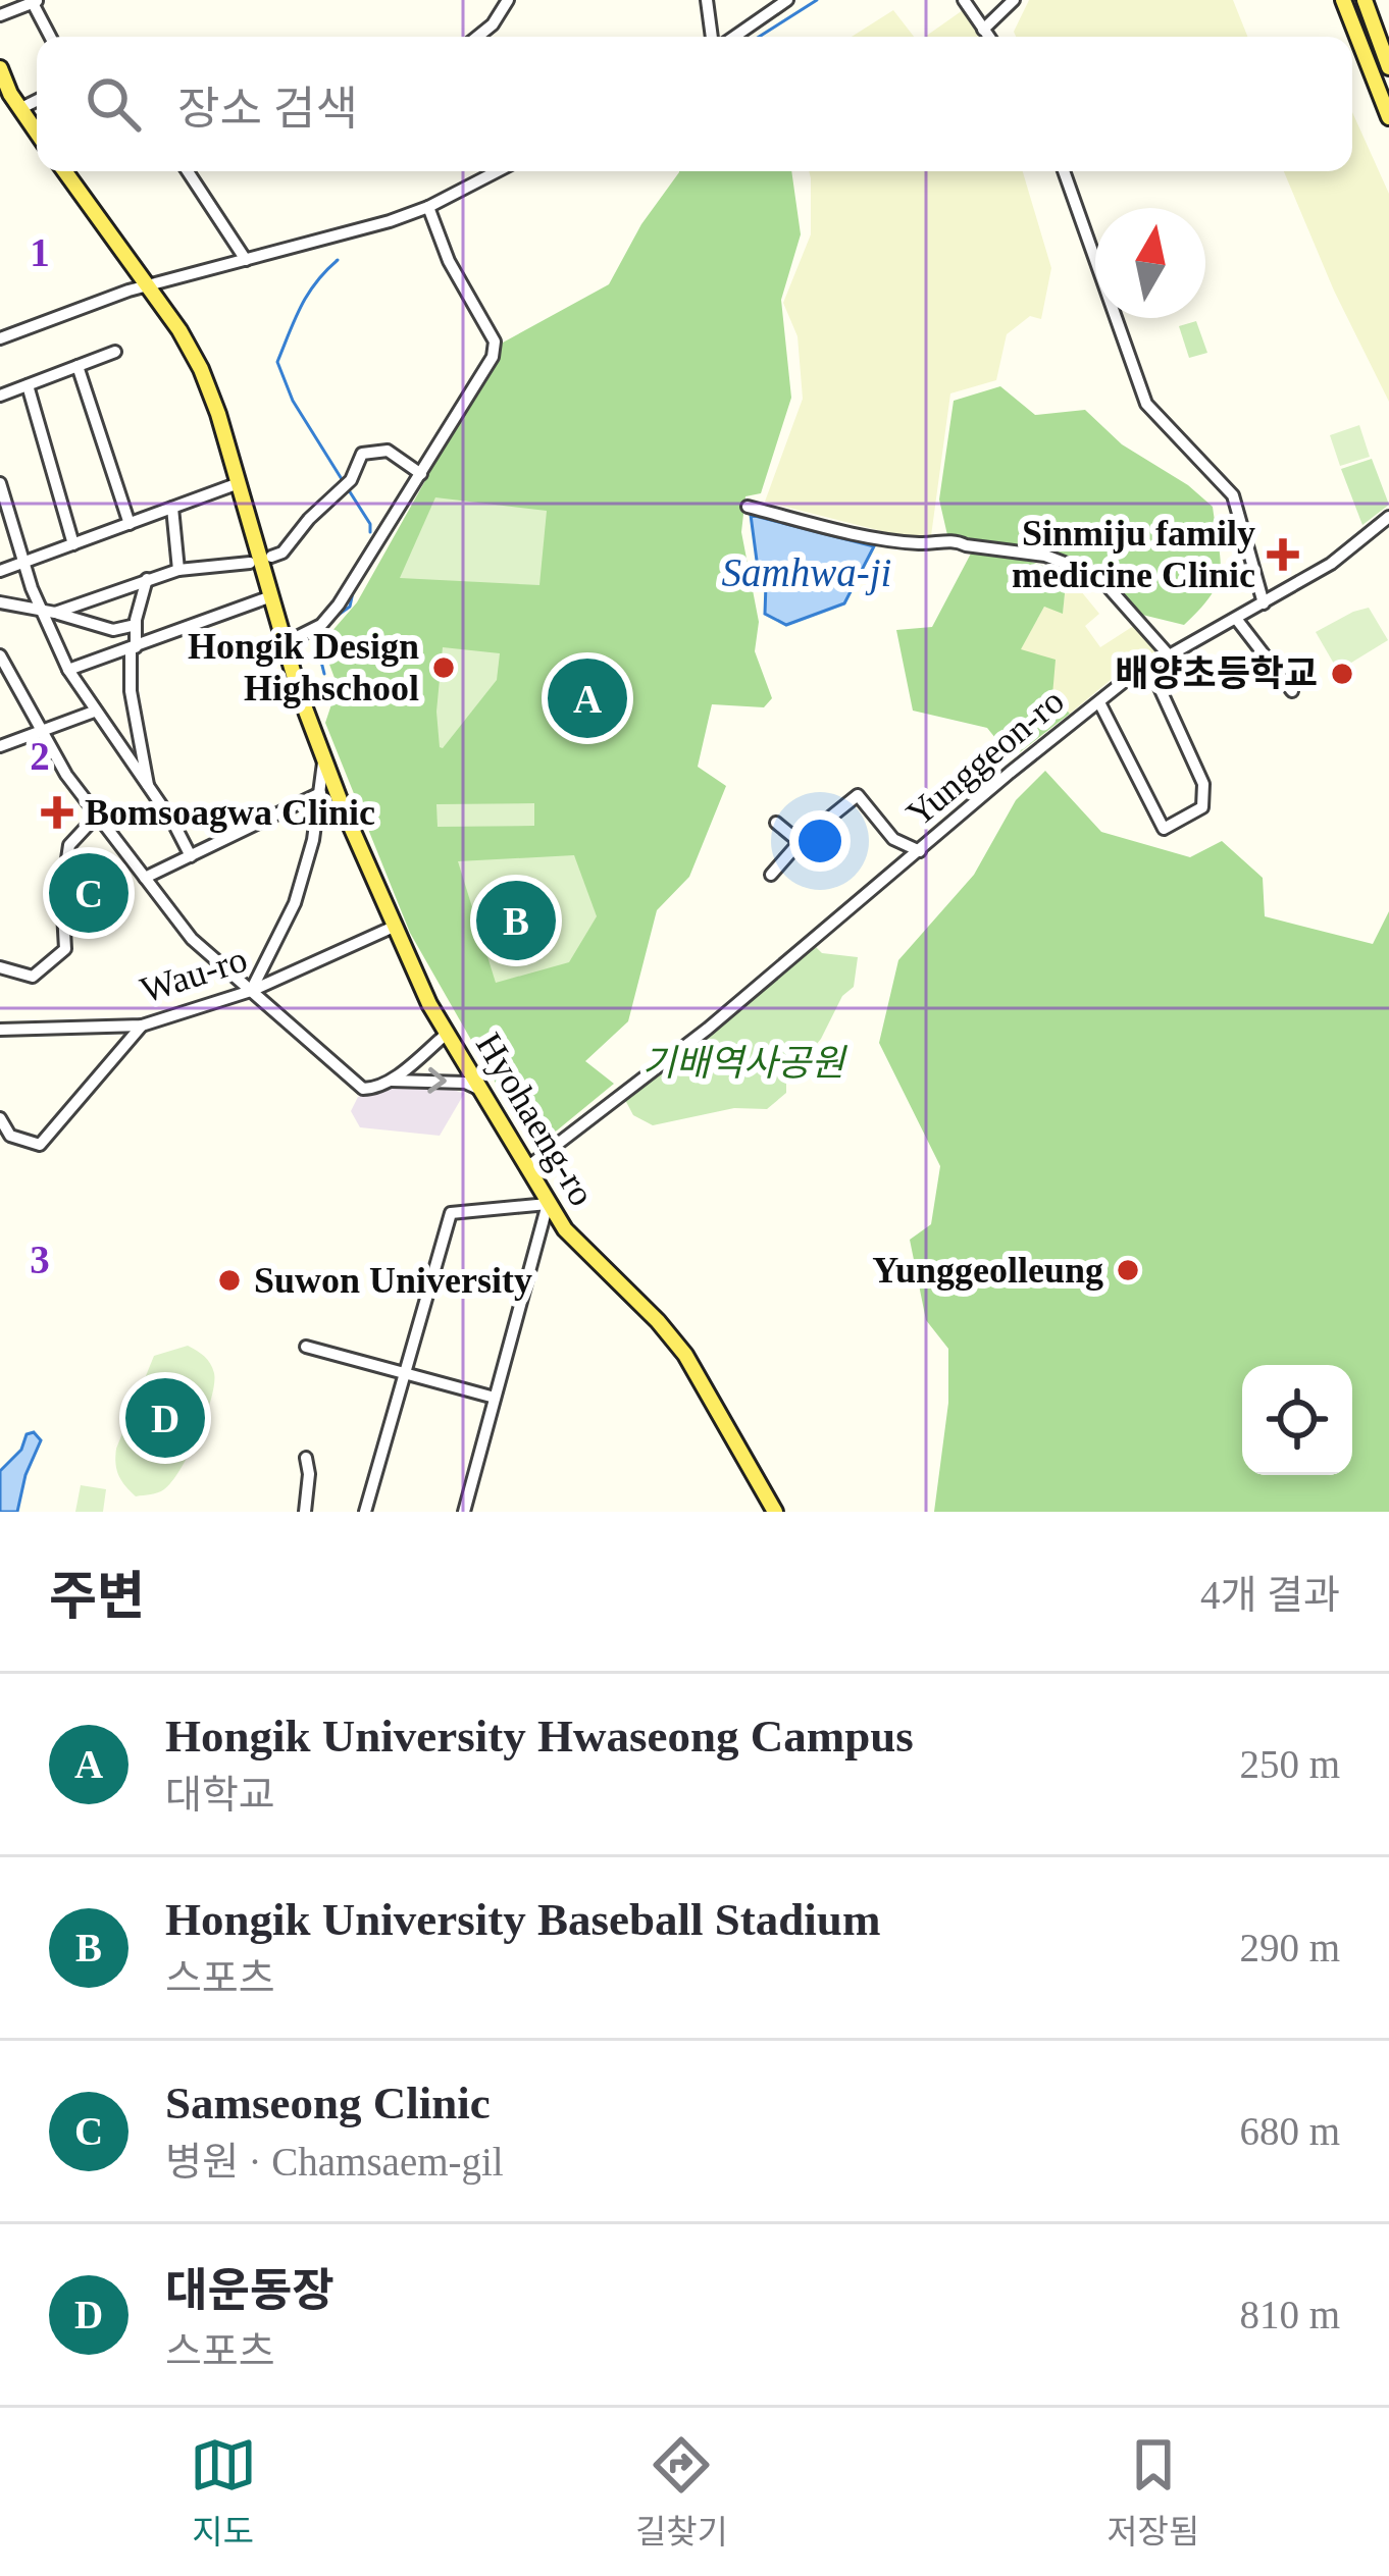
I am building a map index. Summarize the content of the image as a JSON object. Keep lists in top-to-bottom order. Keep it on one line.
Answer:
{"streets":{"main road":["Hyohaeng-ro"],"street":["Yunggeon-ro","Wau-ro"]},"crossings":[["Yunggeon-ro","Hyohaeng-ro"],["Wau-ro","Hyohaeng-ro"]],"water":["Samhwa-ji"],"parks":["기배역사공원"],"places":{"health":["Sinmiju family medicine Clinic","Bomsoagwa Clinic"],"other":["Hongik Design Highschool","배양초등학교","Yunggeolleung","Suwon University"]},"north":"top","page":{"search":"장소 검색","pins":["A","C","B","D"],"heading":["주변","4개 결과"],"list":[{"mark":"A","name":"Hongik University Hwaseong Campus","note":"대학교","value":"250 m"},{"mark":"B","name":"Hongik University Baseball Stadium","note":"스포츠","value":"290 m"},{"mark":"C","name":"Samseong Clinic","note":"병원 · Chamsaem-gil","value":"680 m"},{"mark":"D","name":"대운동장","note":"스포츠","value":"810 m"}],"nav":["지도","길찾기","저장됨"]},"grid":{"rows":["1","2","3"]}}
